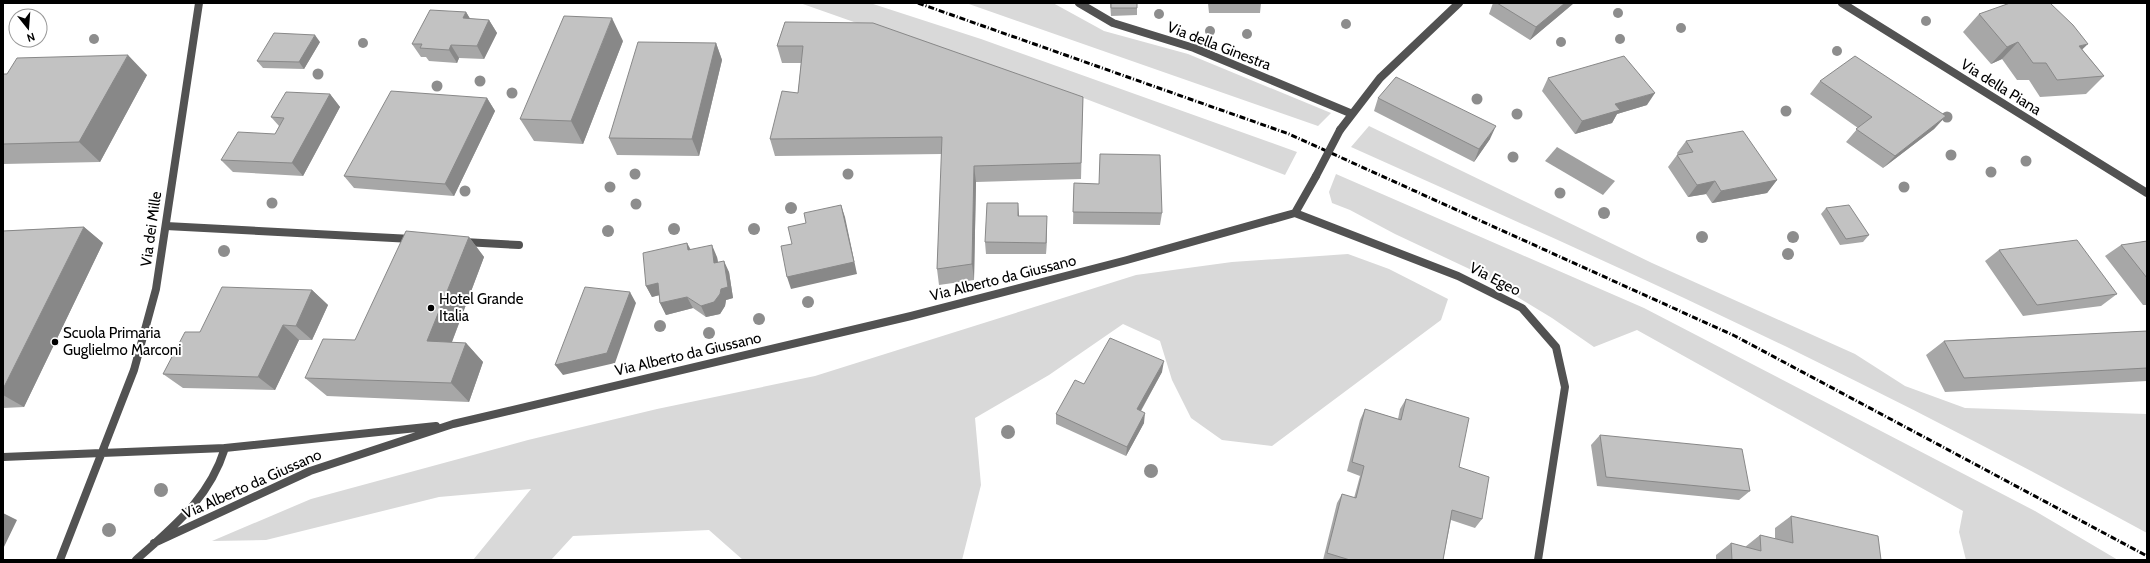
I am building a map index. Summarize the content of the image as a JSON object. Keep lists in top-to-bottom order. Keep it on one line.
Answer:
{"streets":{"street":["Via della Ginestra","Via della Piana","Via dei Mille","Via Alberto da Giussano","Via Egeo"]},"crossings":[["Via dei Mille","Via Alberto da Giussano"],["Via Alberto da Giussano","Via Egeo"]],"places":["Hotel Grande Italia","Scuola Primaria Guglielmo Marconi"],"north":"bottom"}
